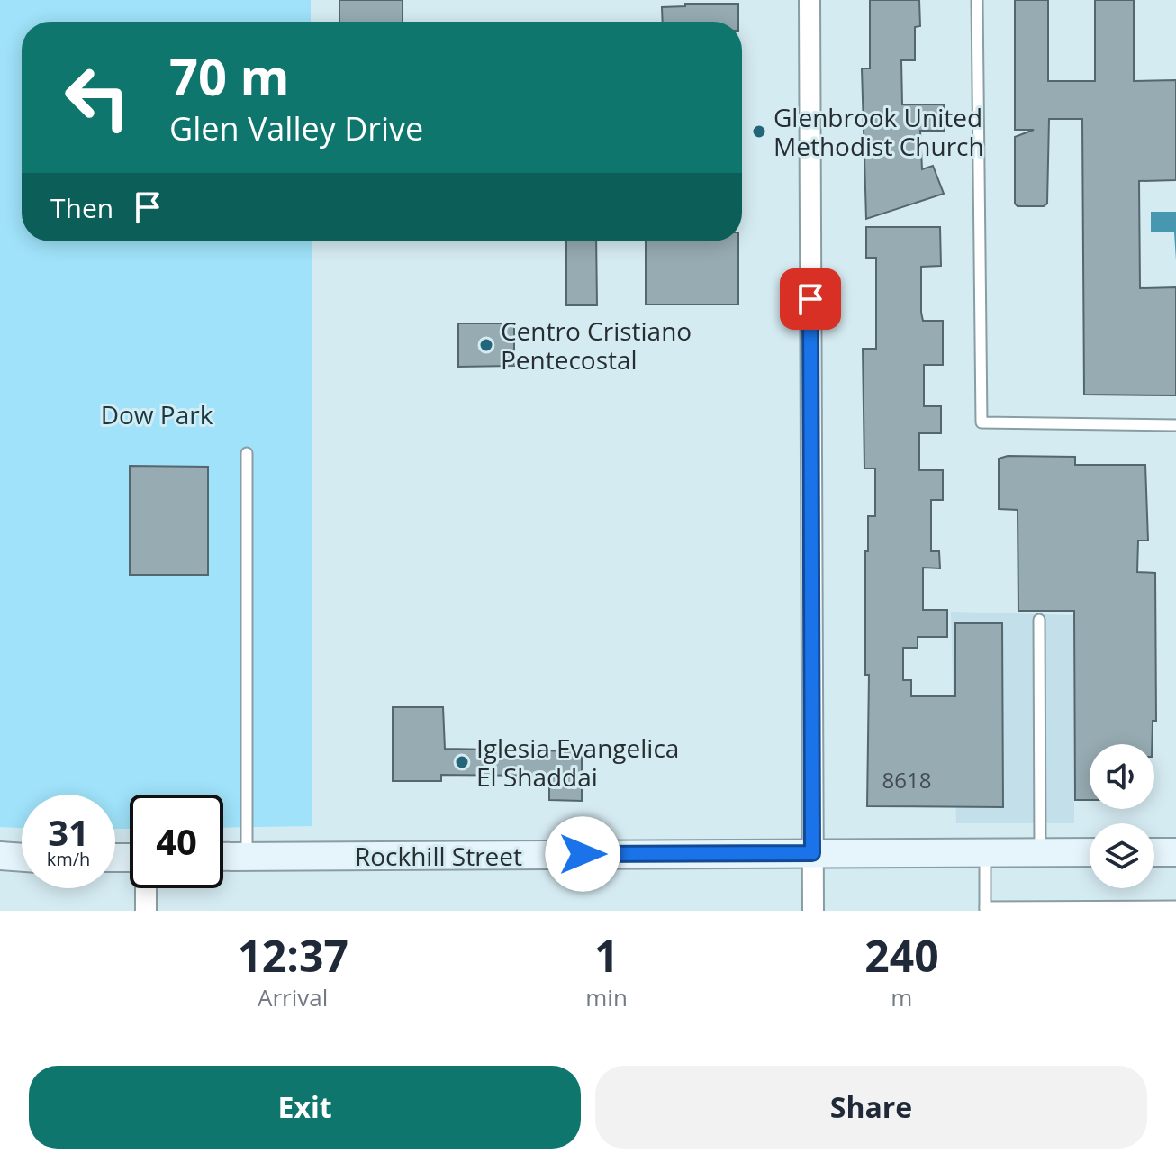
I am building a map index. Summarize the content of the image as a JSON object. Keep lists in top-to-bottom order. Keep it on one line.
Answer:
{"streets":{"street":["Rockhill Street"]},"parks":["Dow Park"],"places":["Glenbrook United Methodist Church","Centro Cristiano Pentecostal","Iglesia Evangelica El Shaddai"],"house_numbers":["8618"],"page":{"turn":["70 m","Glen Valley Drive"],"then":"Then","speed":"31 km/h","limit":"40","eta":["12:37","Arrival","1","min","240","m"],"buttons":["Exit","Share"]}}
